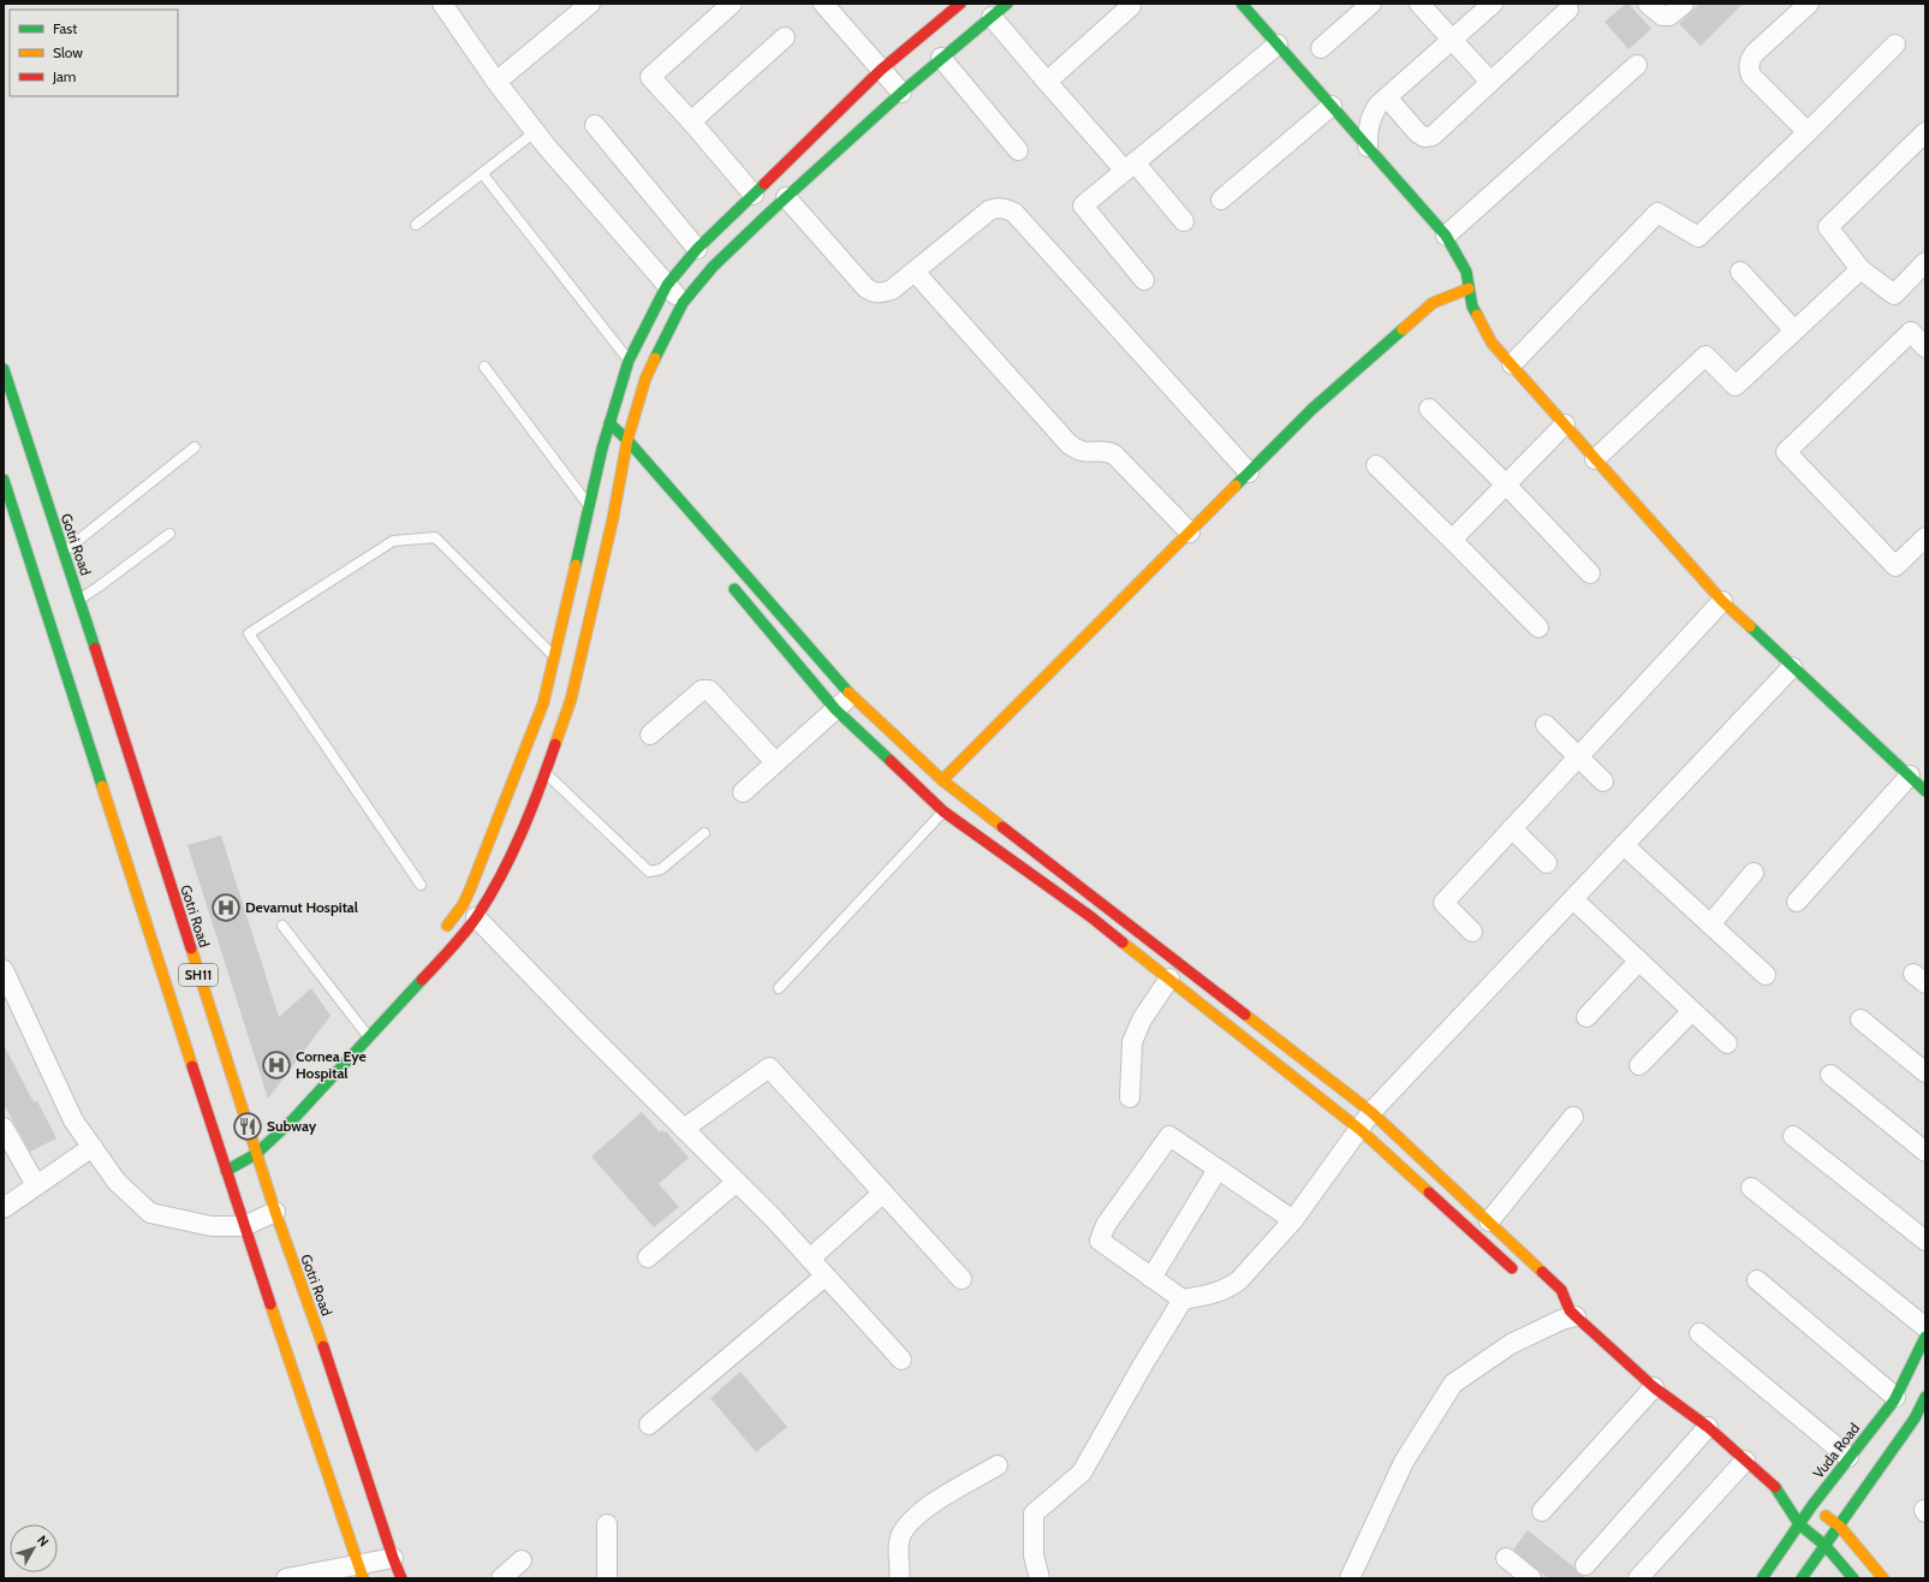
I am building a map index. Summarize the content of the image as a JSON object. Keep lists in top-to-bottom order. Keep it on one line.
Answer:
{"streets":{"street":["Gotri Road","SH11","Vuda Road"]},"places":{"hospital":["Devamut Hospital","Cornea Eye Hospital"],"restaurant":["Subway"]},"legend":["Fast","Slow","Jam"],"north":"top right"}
